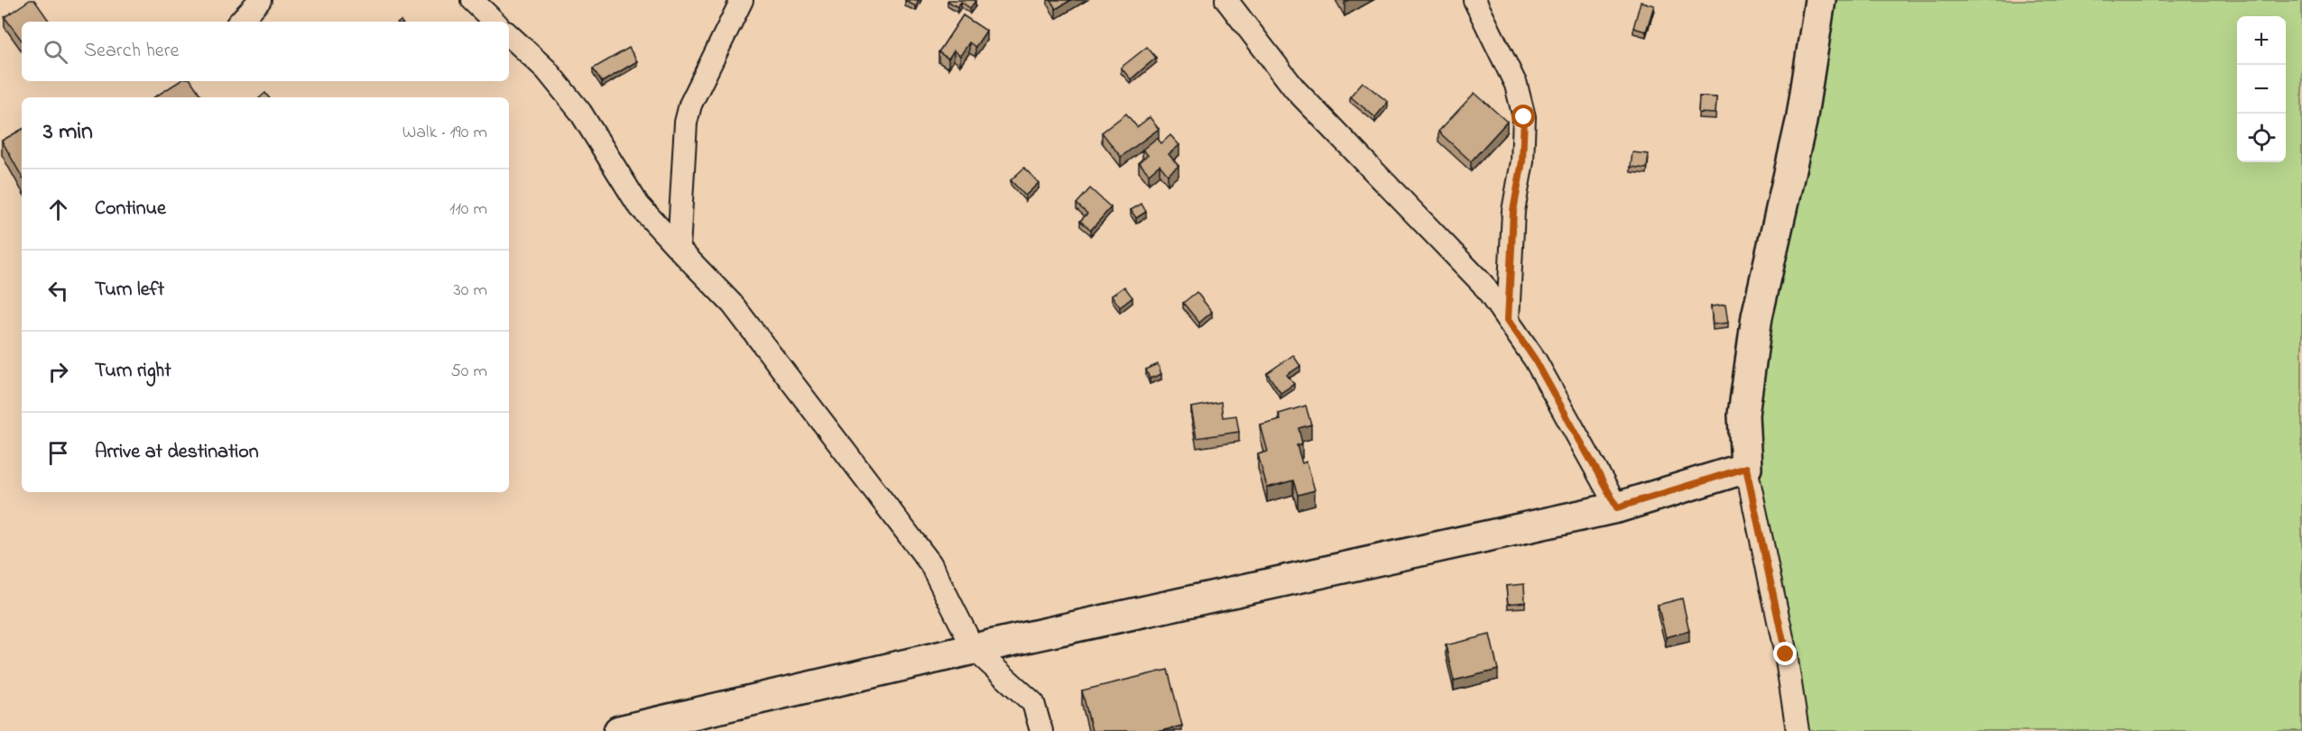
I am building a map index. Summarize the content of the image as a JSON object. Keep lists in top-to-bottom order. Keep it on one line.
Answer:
{"page":{"map_buttons":["+","−"],"search":"Search here","heading":["3 min","Walk · 190 m"],"list":[["Continue","110 m"],["Turn left","30 m"],["Turn right","50 m"],"Arrive at destination"]}}
